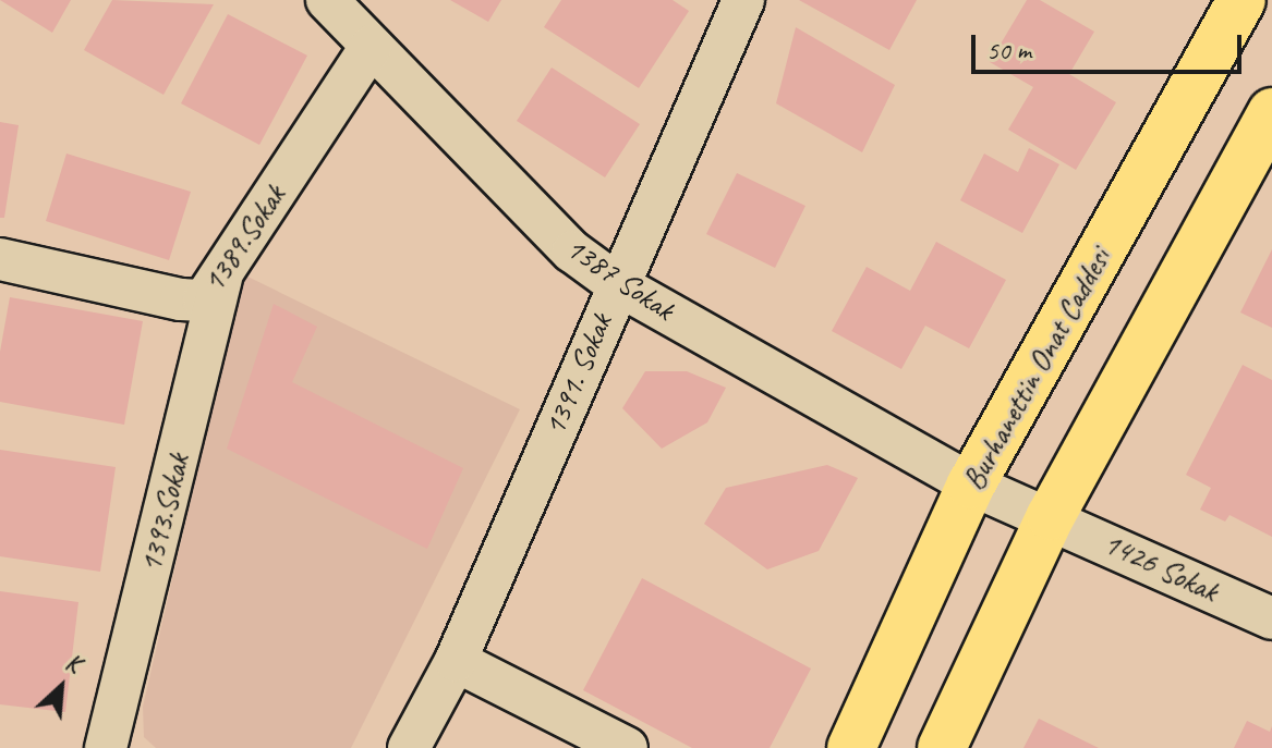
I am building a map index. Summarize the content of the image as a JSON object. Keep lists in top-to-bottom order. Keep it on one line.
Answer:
{"streets":{"main road":["Burhanettin Onat Caddesi"],"street":["1389.Sokak","1387 Sokak","1391. Sokak","1393.Sokak","1426 Sokak"]},"crossings":[["1389.Sokak","1387 Sokak"],["1389.Sokak","1393.Sokak"],["1387 Sokak","Burhanettin Onat Caddesi"],["1387 Sokak","1391. Sokak"],["1387 Sokak","1426 Sokak"]],"scale_bar":"50 m","north":"top right"}
